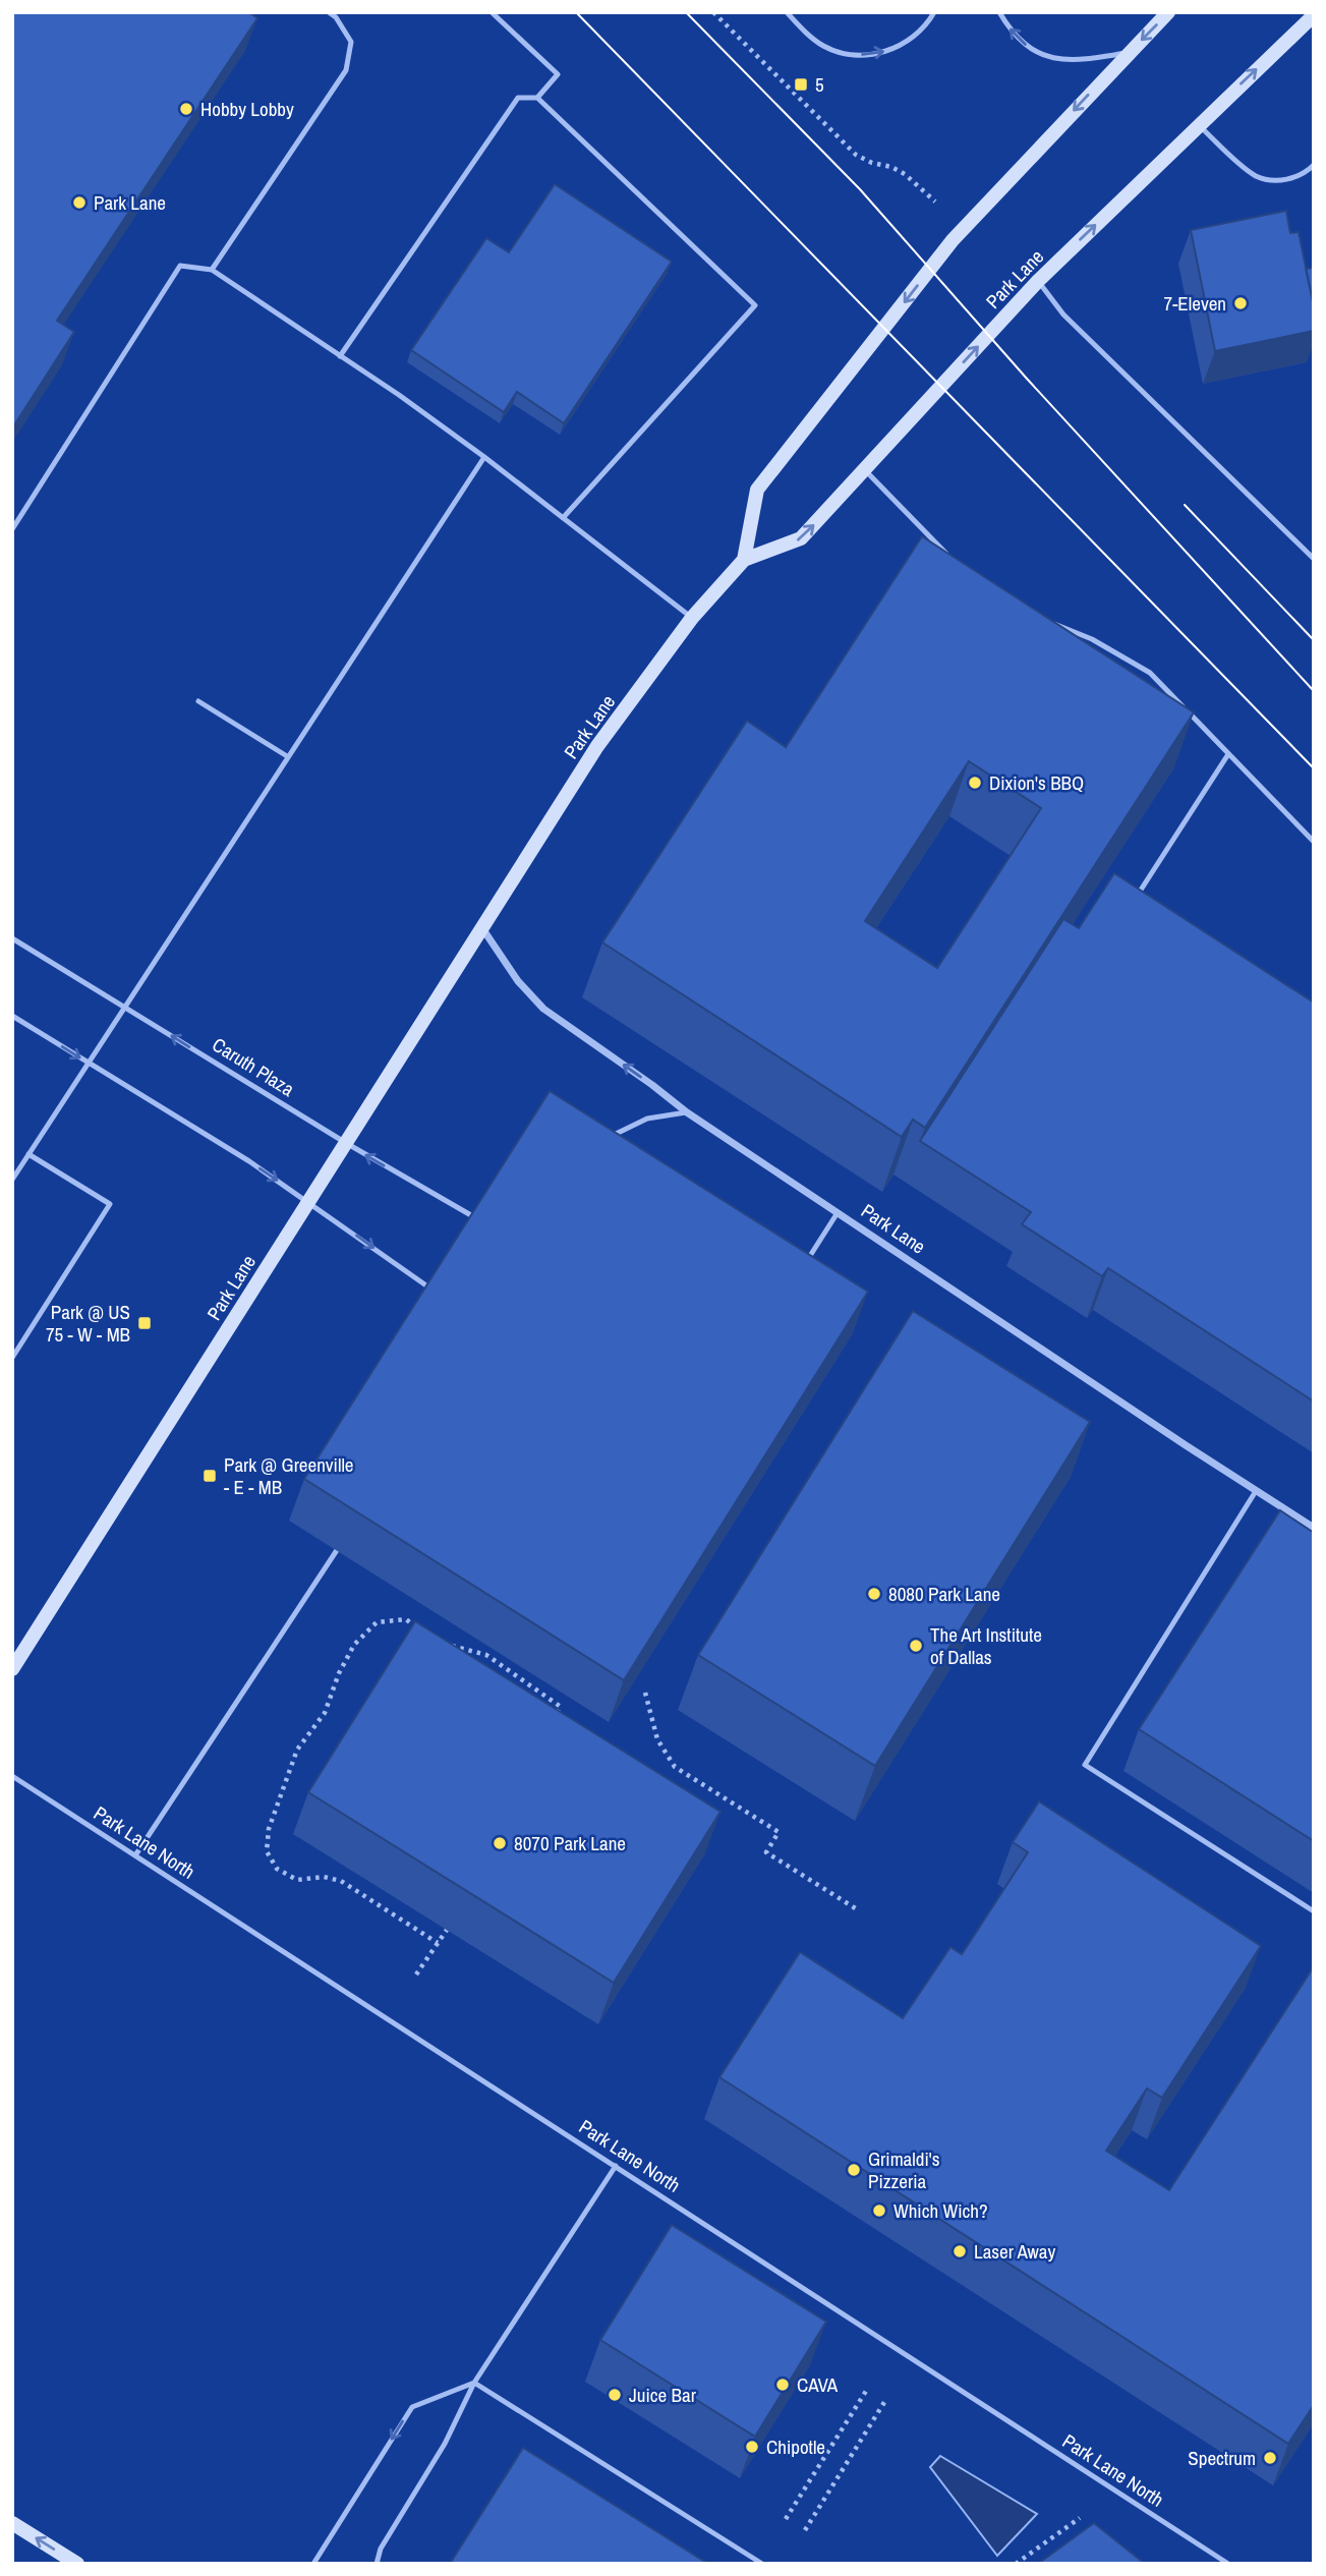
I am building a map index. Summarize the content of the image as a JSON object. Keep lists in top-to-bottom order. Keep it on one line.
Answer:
{"streets":{"main road":["Park Lane"],"lane":["Caruth Plaza","Park Lane North"]},"crossings":[["Park Lane","Caruth Plaza"]],"one_way":["Caruth Plaza"],"places":{"transit":["5","Park @ US 75 - W - MB","Park @ Greenville - E - MB"],"other":["Hobby Lobby","Park Lane","7-Eleven","Dixion's BBQ","8080 Park Lane","The Art Institute of Dallas","8070 Park Lane","Grimaldi's Pizzeria","Which Wich?","Laser Away","CAVA","Juice Bar","Chipotle","Spectrum"]}}
